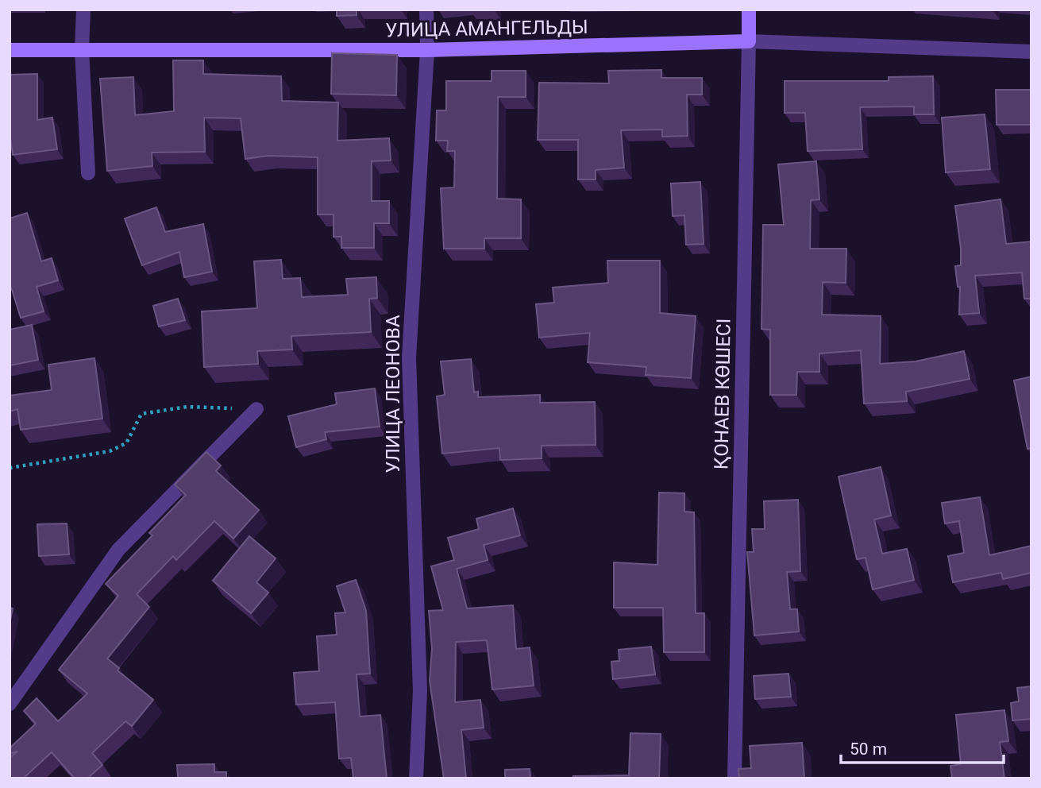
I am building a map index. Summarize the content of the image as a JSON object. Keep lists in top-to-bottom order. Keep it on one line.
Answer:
{"streets":{"main road":["УЛИЦА АМАНГЕЛЬДЫ","ҚОНАЕВ КӨШЕСІ"],"street":["УЛИЦА ЛЕОНОВА"]},"crossings":[["УЛИЦА АМАНГЕЛЬДЫ","УЛИЦА ЛЕОНОВА"],["УЛИЦА АМАНГЕЛЬДЫ","ҚОНАЕВ КӨШЕСІ"]],"scale_bar":"50 m"}
